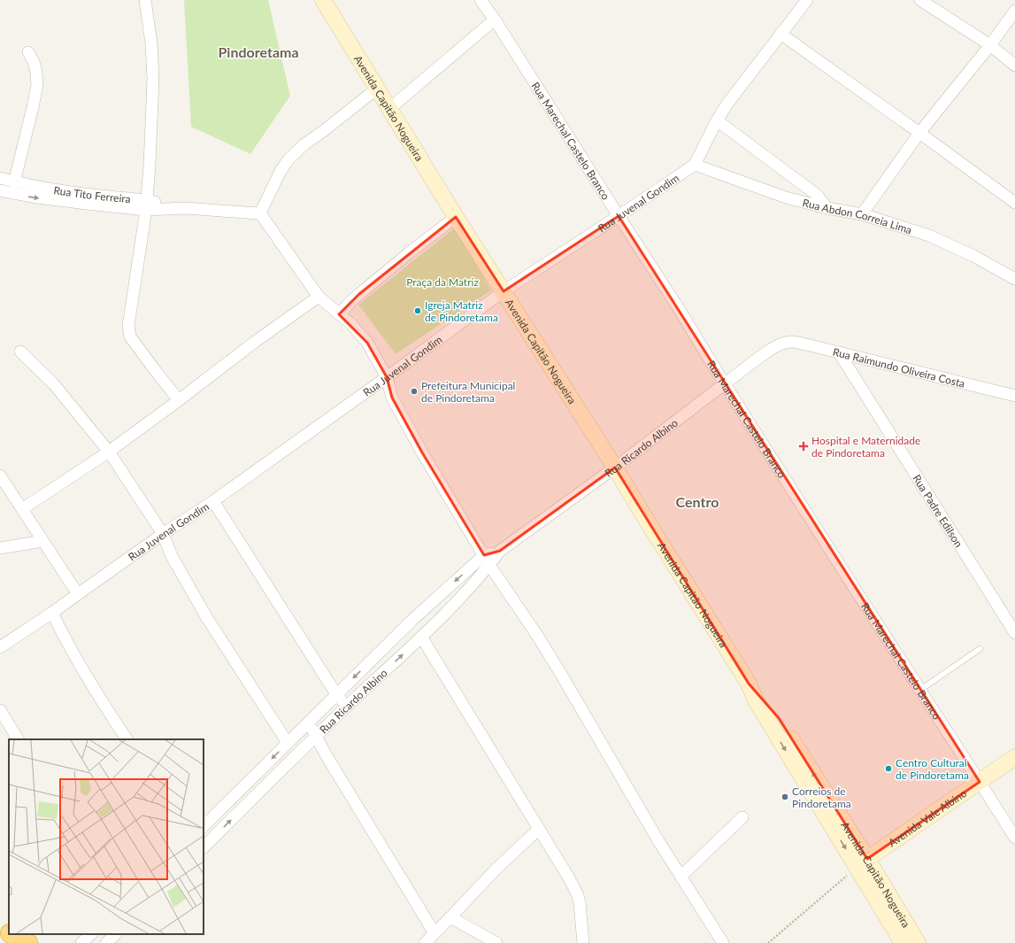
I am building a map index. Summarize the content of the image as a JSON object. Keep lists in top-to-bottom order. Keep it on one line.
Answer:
{"streets":{"main road":["Avenida Capitão Nogueira","Avenida Vale Albino"],"street":["Rua Marechal Castelo Branco","Rua Tito Ferreira","Rua Juvenal Gondim","Rua Abdon Correia Lima","Rua Raimundo Oliveira Costa","Rua Ricardo Albino","Rua Padre Edilson"]},"crossings":[["Avenida Capitão Nogueira","Rua Juvenal Gondim"],["Avenida Capitão Nogueira","Rua Ricardo Albino"],["Avenida Capitão Nogueira","Avenida Vale Albino"],["Rua Marechal Castelo Branco","Rua Juvenal Gondim"],["Rua Marechal Castelo Branco","Rua Ricardo Albino"],["Rua Marechal Castelo Branco","Avenida Vale Albino"],["Rua Juvenal Gondim","Rua Abdon Correia Lima"],["Rua Raimundo Oliveira Costa","Rua Ricardo Albino"],["Rua Raimundo Oliveira Costa","Rua Padre Edilson"]],"districts":["Pindoretama","Centro"],"parks":["Praça da Matriz"],"places":{"other":["Igreja Matriz de Pindoretama","Prefeitura Municipal de Pindoretama","Centro Cultural de Pindoretama","Correios de Pindoretama"],"health":["Hospital e Maternidade de Pindoretama"]}}
